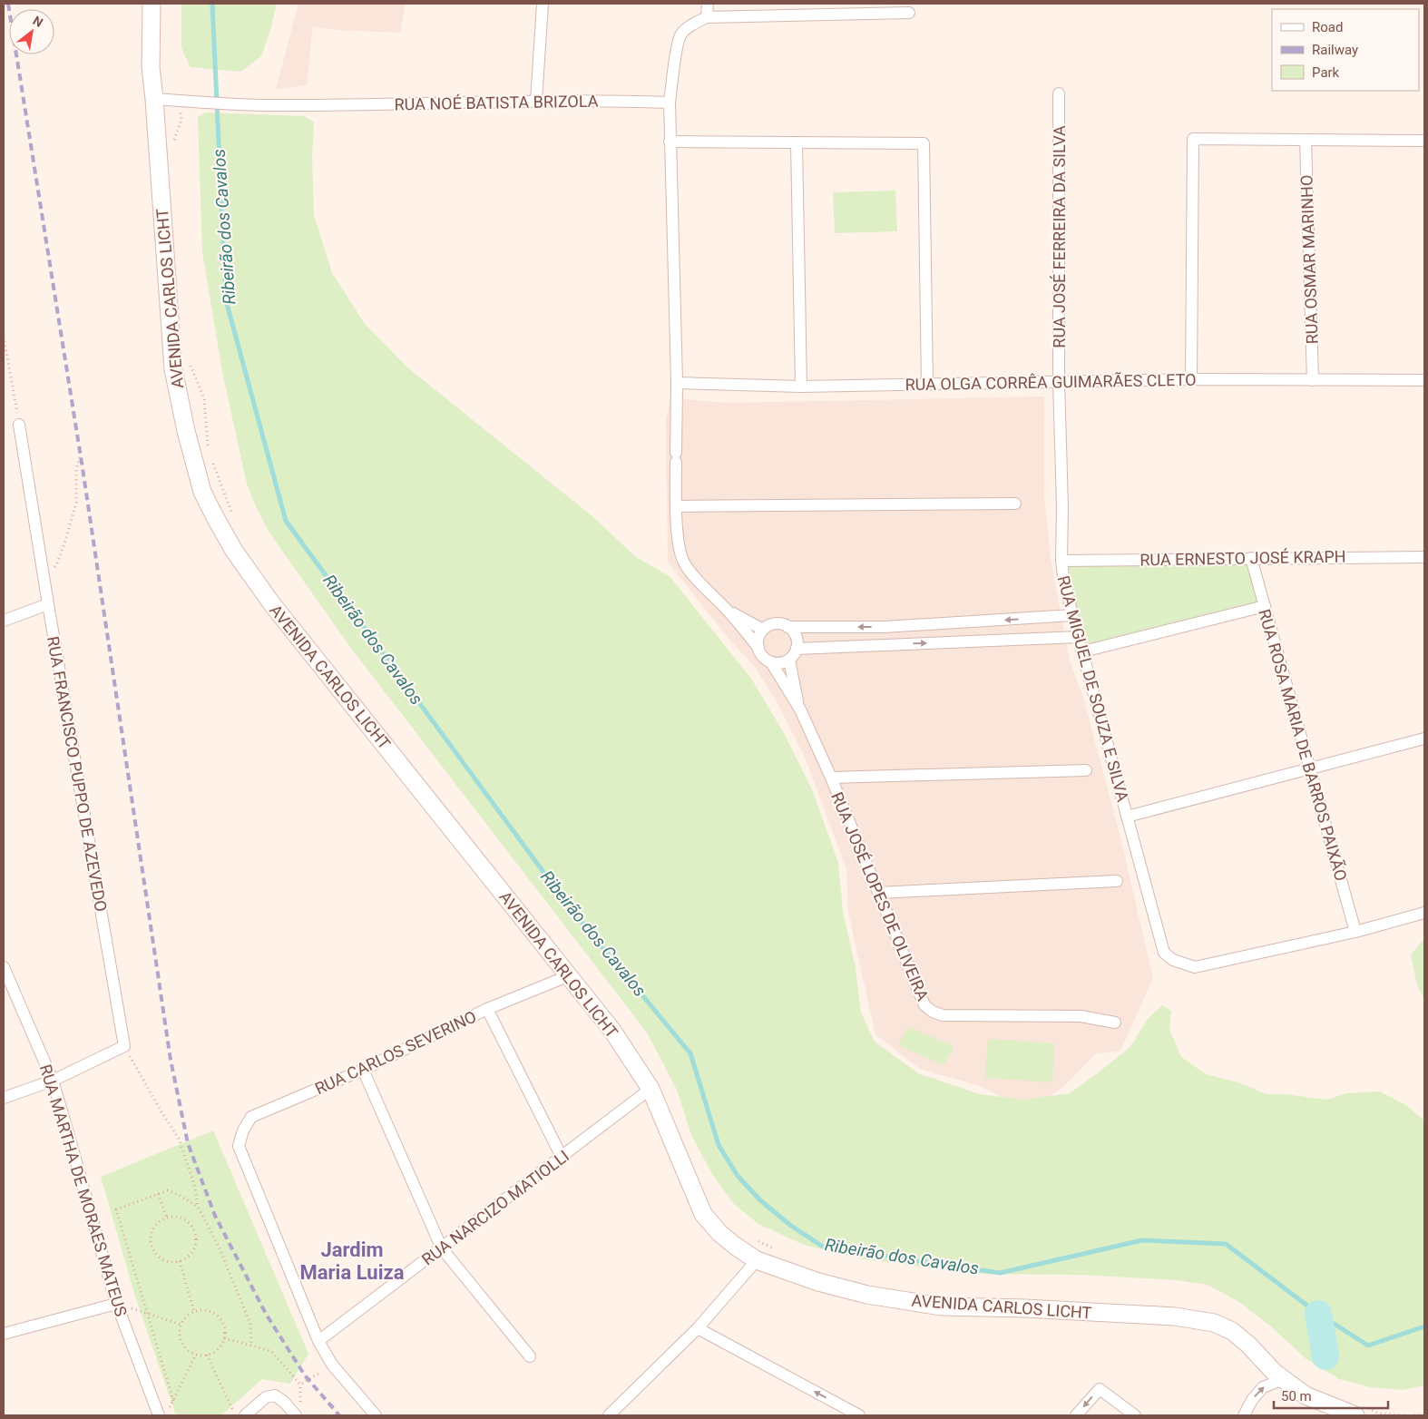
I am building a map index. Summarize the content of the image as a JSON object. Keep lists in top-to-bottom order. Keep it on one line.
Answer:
{"streets":{"main road":["AVENIDA CARLOS LICHT"],"street":["RUA NOÉ BATISTA BRIZOLA","RUA JOSÉ FERREIRA DA SILVA","RUA OSMAR MARINHO","RUA OLGA CORRÊA GUIMARÃES CLETO","RUA ERNESTO JOSÉ KRAPH","RUA MIGUEL DE SOUZA E SILVA","RUA ROSA MARIA DE BARROS PAIXÃO","RUA FRANCISCO PUPPO DE AZEVEDO","RUA JOSÉ LOPES DE OLIVEIRA","RUA CARLOS SEVERINO","RUA MARTHA DE MORAES MATEUS","RUA NARCIZO MATIOLLI"]},"crossings":[["RUA NOÉ BATISTA BRIZOLA","AVENIDA CARLOS LICHT"],["RUA JOSÉ FERREIRA DA SILVA","RUA OLGA CORRÊA GUIMARÃES CLETO"],["RUA JOSÉ FERREIRA DA SILVA","RUA MIGUEL DE SOUZA E SILVA"],["RUA OSMAR MARINHO","RUA OLGA CORRÊA GUIMARÃES CLETO"],["AVENIDA CARLOS LICHT","RUA CARLOS SEVERINO"],["AVENIDA CARLOS LICHT","RUA NARCIZO MATIOLLI"],["RUA OLGA CORRÊA GUIMARÃES CLETO","RUA MIGUEL DE SOUZA E SILVA"],["RUA ERNESTO JOSÉ KRAPH","RUA MIGUEL DE SOUZA E SILVA"],["RUA ERNESTO JOSÉ KRAPH","RUA ROSA MARIA DE BARROS PAIXÃO"],["RUA MIGUEL DE SOUZA E SILVA","RUA ROSA MARIA DE BARROS PAIXÃO"],["RUA CARLOS SEVERINO","RUA NARCIZO MATIOLLI"]],"districts":["Jardim Maria Luiza"],"water":["Ribeirão dos Cavalos"],"legend":["Road","Railway","Park"],"scale_bar":"50 m","north":"top right"}
